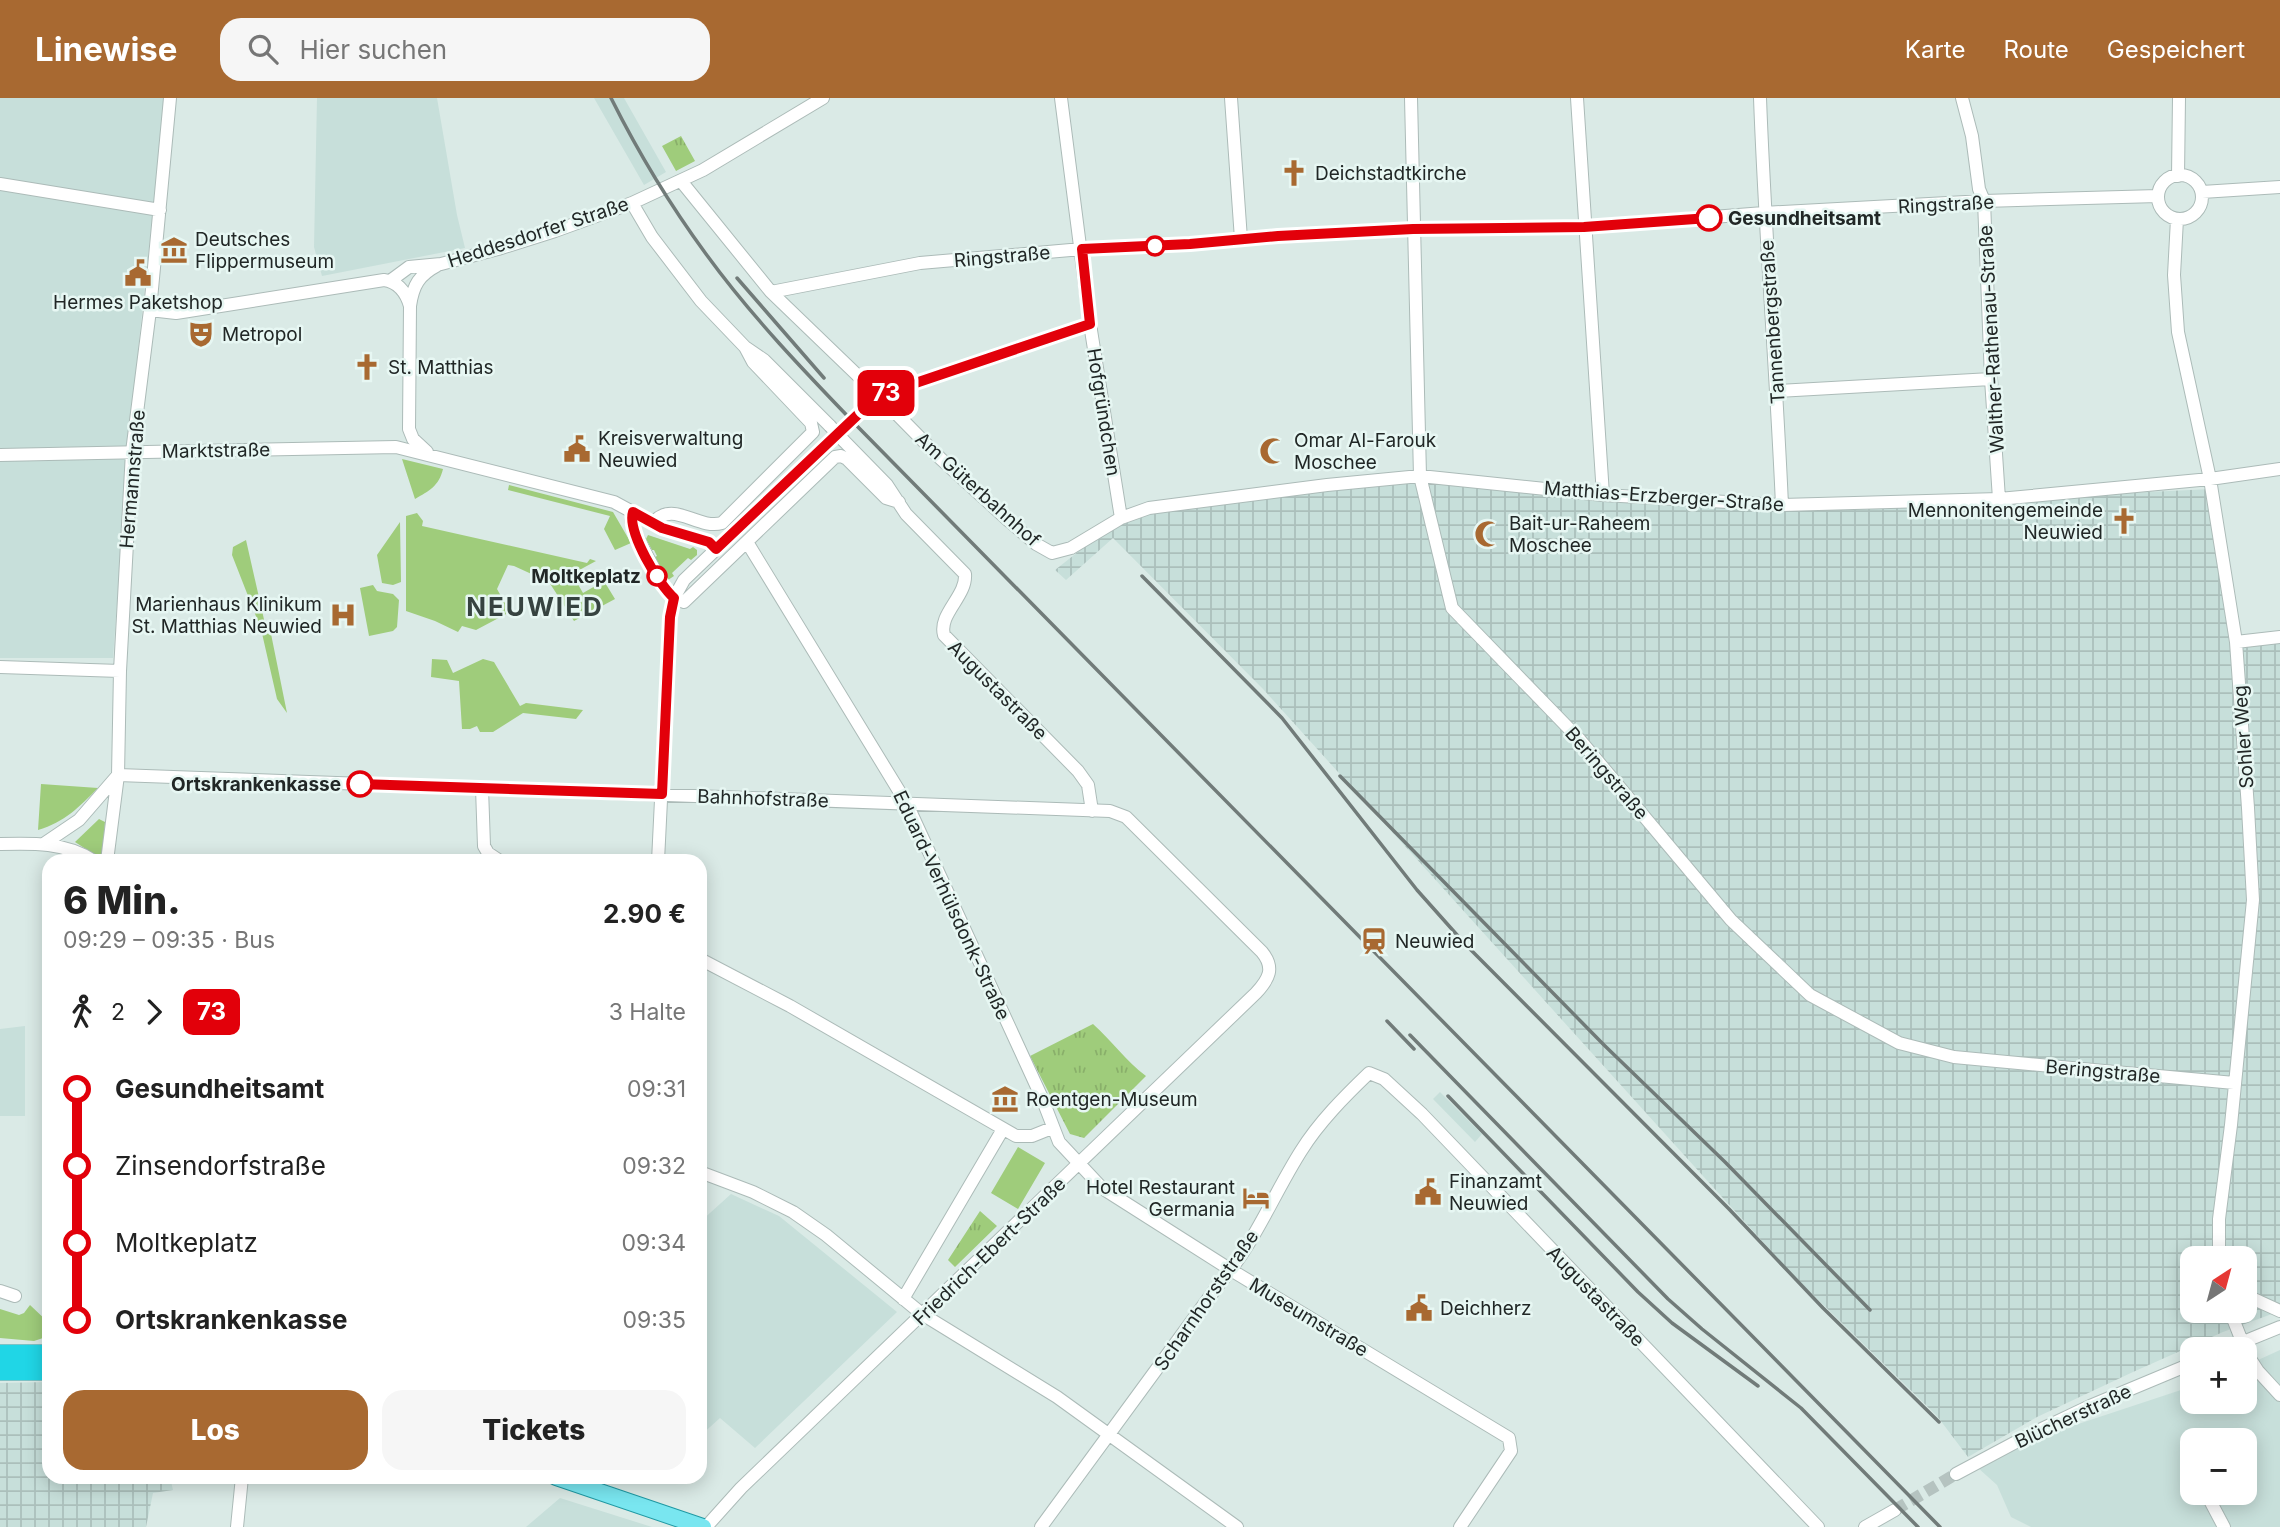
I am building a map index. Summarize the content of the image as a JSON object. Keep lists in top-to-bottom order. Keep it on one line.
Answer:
{"streets":{"street":["Ringstraße","Heddesdorfer Straße","Tannenbergstraße","Walther-Rathenau-Straße","Hofgründchen","Marktstraße","Hermannstraße","Am Güterbahnhof","Matthias-Erzberger-Straße","Augustastraße","Sohler Weg","Beringstraße","Bahnhofstraße","Eduard-Verhülsdonk-Straße","Friedrich-Ebert-Straße","Scharnhorststraße","Museumstraße","Blücherstraße"]},"crossings":[["Ringstraße","Tannenbergstraße"],["Ringstraße","Walther-Rathenau-Straße"],["Ringstraße","Hofgründchen"],["Ringstraße","Am Güterbahnhof"],["Ringstraße","Sohler Weg"],["Ringstraße","Beringstraße"],["Heddesdorfer Straße","Hermannstraße"],["Heddesdorfer Straße","Am Güterbahnhof"],["Heddesdorfer Straße","Augustastraße"],["Tannenbergstraße","Matthias-Erzberger-Straße"],["Walther-Rathenau-Straße","Matthias-Erzberger-Straße"],["Hofgründchen","Am Güterbahnhof"],["Hofgründchen","Matthias-Erzberger-Straße"],["Marktstraße","Hermannstraße"],["Marktstraße","Augustastraße"],["Hermannstraße","Bahnhofstraße"],["Am Güterbahnhof","Matthias-Erzberger-Straße"],["Matthias-Erzberger-Straße","Sohler Weg"],["Matthias-Erzberger-Straße","Beringstraße"],["Augustastraße","Bahnhofstraße"],["Augustastraße","Eduard-Verhülsdonk-Straße"],["Augustastraße","Scharnhorststraße"],["Sohler Weg","Beringstraße"],["Bahnhofstraße","Eduard-Verhülsdonk-Straße"],["Bahnhofstraße","Friedrich-Ebert-Straße"],["Eduard-Verhülsdonk-Straße","Friedrich-Ebert-Straße"],["Eduard-Verhülsdonk-Straße","Museumstraße"],["Friedrich-Ebert-Straße","Museumstraße"],["Scharnhorststraße","Museumstraße"]],"districts":["NEUWIED"],"places":{"church":["Deichstadtkirche","St. Matthias","Mennonitengemeinde Neuwied"],"other":["Gesundheitsamt","Moltkeplatz","Ortskrankenkasse"],"museum":["Deutsches Flippermuseum","Roentgen-Museum"],"public building":["Hermes Paketshop","Kreisverwaltung Neuwied","Finanzamt Neuwied","Deichherz"],"theatre":["Metropol"],"mosque":["Omar Al-Farouk Moschee","Bait-ur-Raheem Moschee"],"hospital":["Marienhaus Klinikum St. Matthias Neuwied"],"station":["Neuwied"],"hotel":["Hotel Restaurant Germania"]},"lines":["bus line 73"],"north":"top right","page":{"header":"Linewise","search":"Hier suchen","nav":["Karte","Route","Gespeichert"],"on_map":"73","heading":["6 Min.","09:29 – 09:35 · Bus","2.90 €"],"legs":["2","73","3 Halte"],"list":[{"name":"Gesundheitsamt","value":"09:31"},{"name":"Zinsendorfstraße","value":"09:32"},{"name":"Moltkeplatz","value":"09:34"},{"name":"Ortskrankenkasse","value":"09:35"}],"map_buttons":["+","−"],"buttons":["Los","Tickets"]}}
